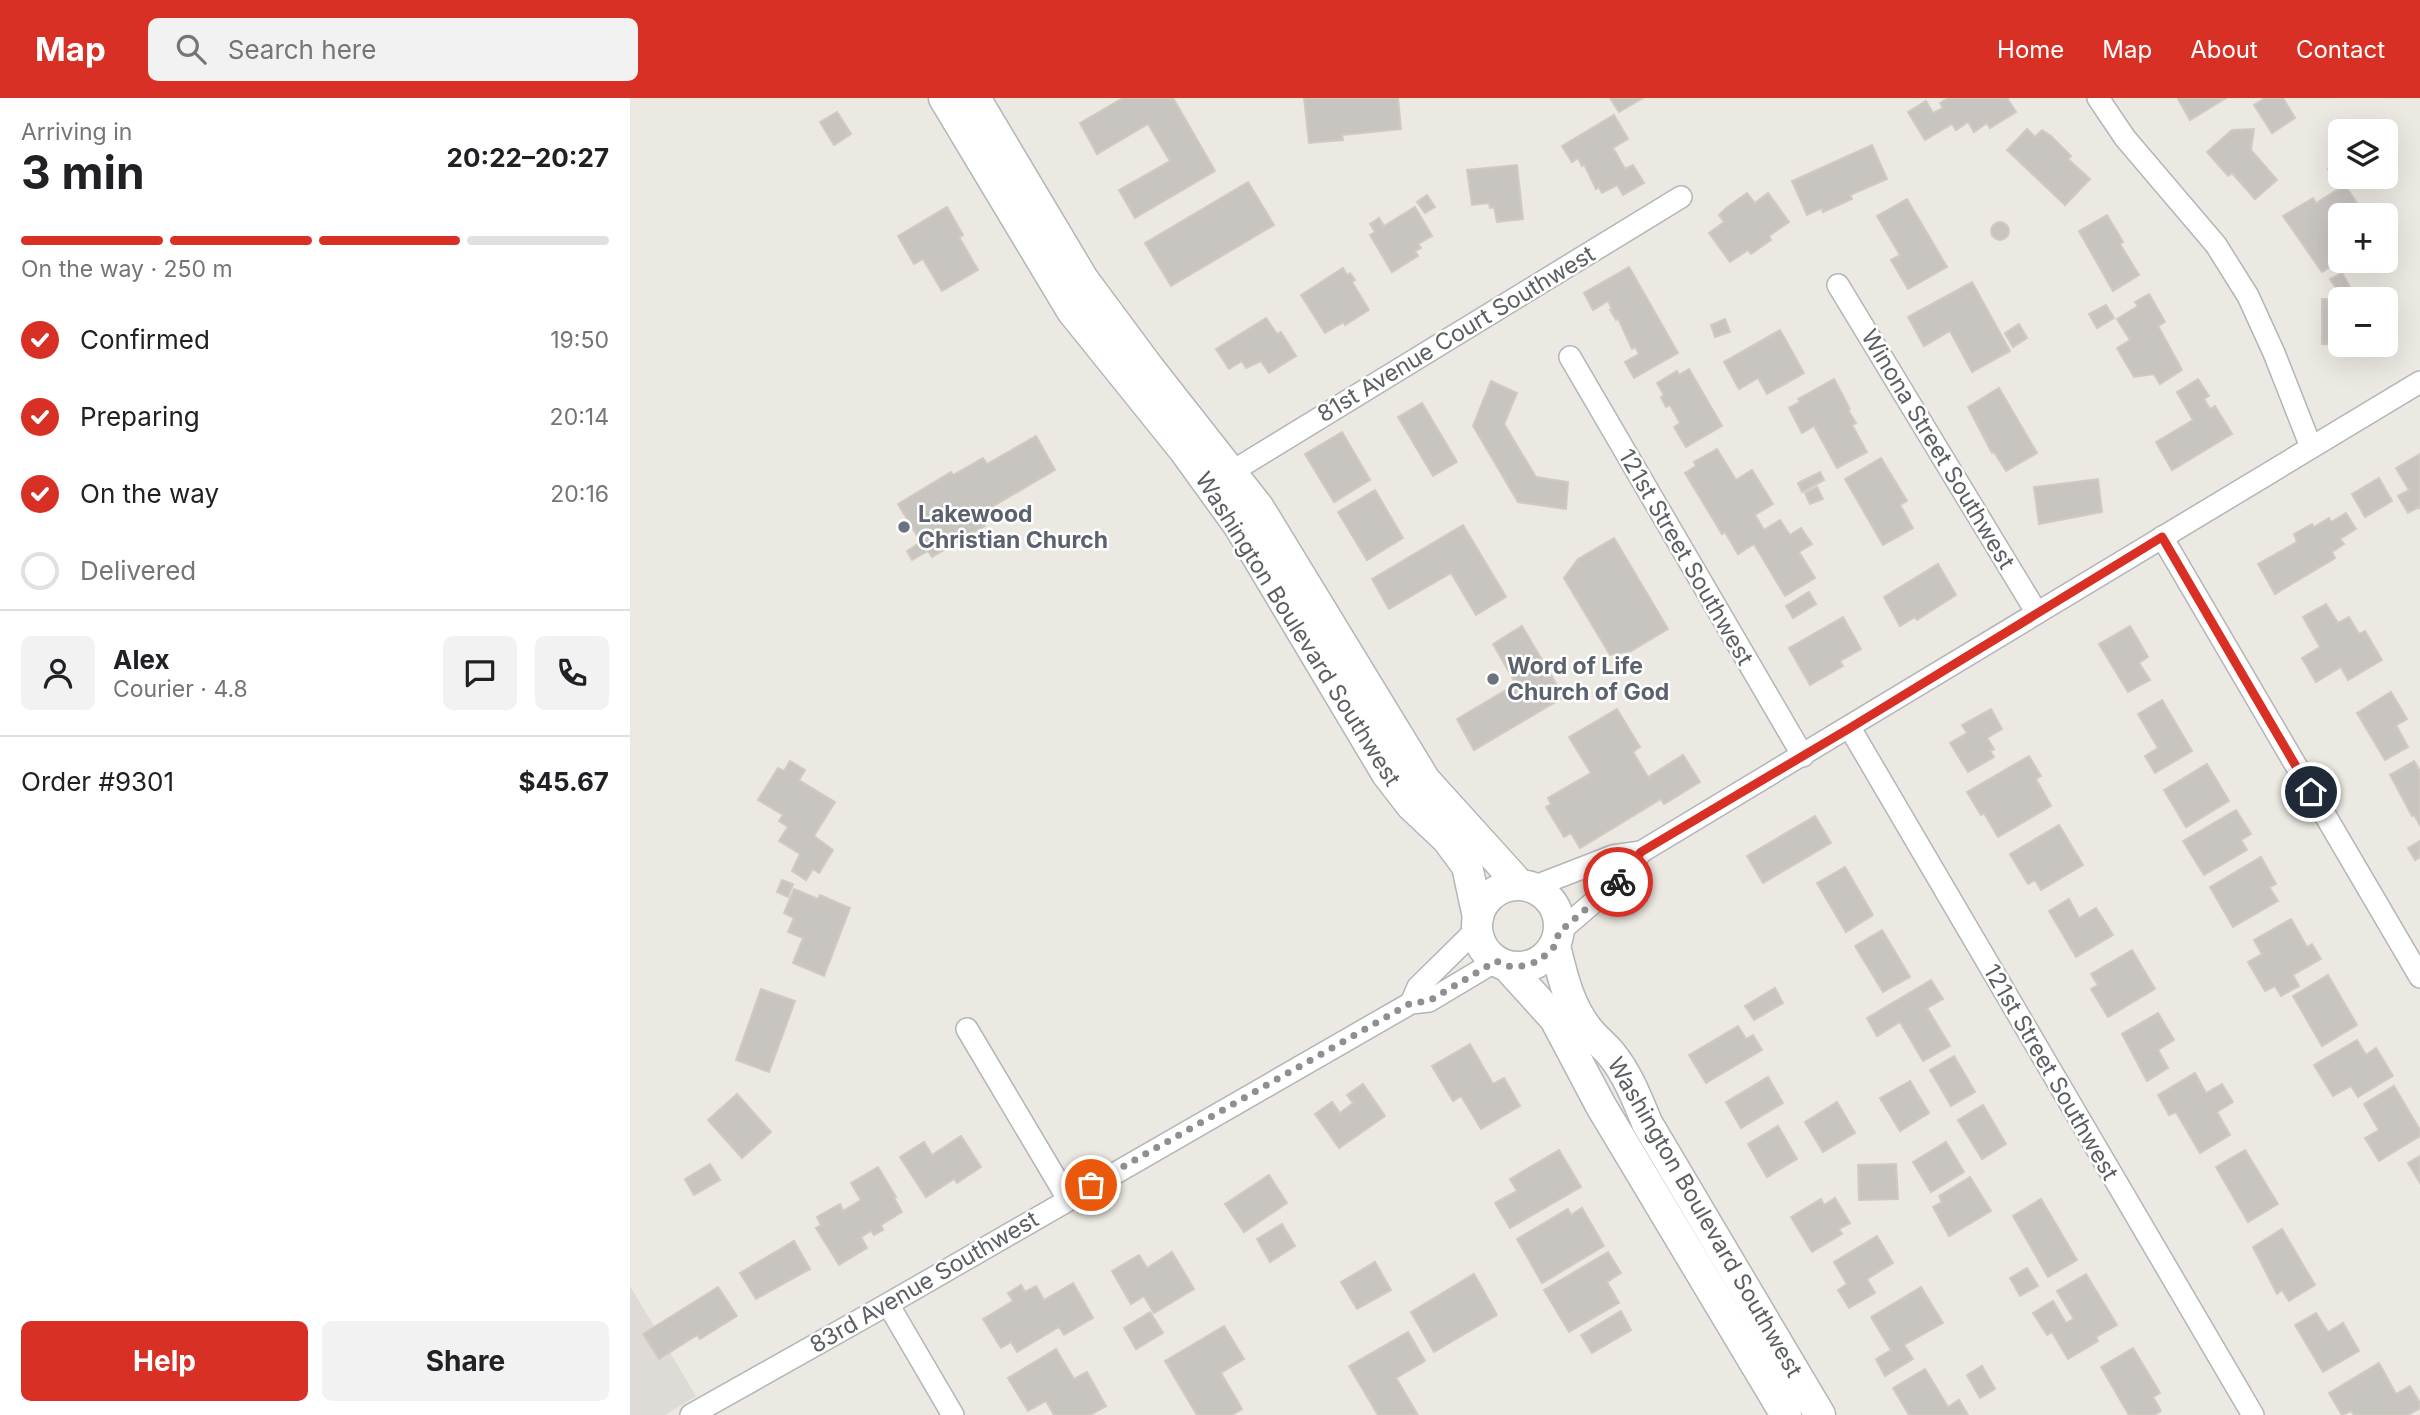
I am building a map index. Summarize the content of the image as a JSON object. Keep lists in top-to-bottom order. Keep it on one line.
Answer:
{"streets":{"main road":["Washington Boulevard Southwest"],"street":["81st Avenue Court Southwest","Winona Street Southwest","121st Street Southwest","83rd Avenue Southwest"]},"crossings":[["81st Avenue Court Southwest","Washington Boulevard Southwest"],["Washington Boulevard Southwest","83rd Avenue Southwest"]],"places":["Lakewood Christian Church","Word of Life Church of God"],"page":{"header":"Map","search":"Search here","nav":["Home","Map","About","Contact"],"heading":["3 min","Arriving in","20:22–20:27"],"panel":["Alex","Courier · 4.8","Order #9301","$45.67"],"map_buttons":["+","−"],"bar":"On the way · 250 m","list":[["Confirmed","19:50"],["Preparing","20:14"],["On the way","20:16"],"Delivered"],"buttons":["Help","Share"]}}
